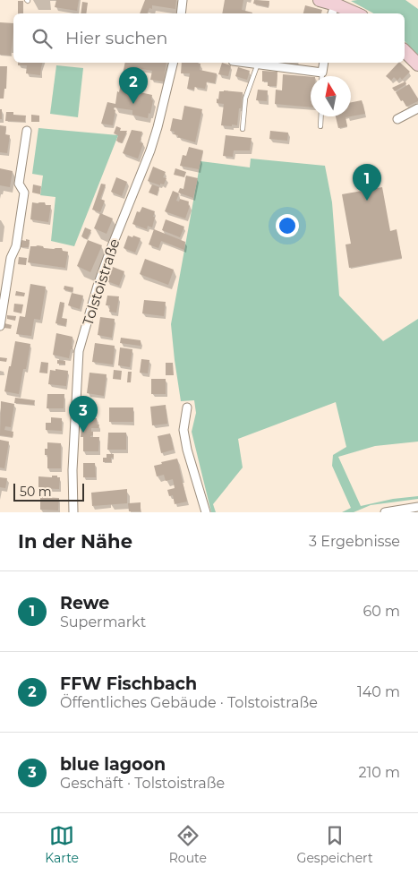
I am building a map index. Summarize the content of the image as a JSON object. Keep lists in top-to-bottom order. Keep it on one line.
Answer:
{"streets":{"street":["Tolstoistraße"]},"scale_bar":"50 m","north":"top","page":{"search":"Hier suchen","pins":["2","1","3"],"scale":"50 m","heading":["In der Nähe","3 Ergebnisse"],"list":[{"mark":"1","name":"Rewe","note":"Supermarkt","value":"60 m"},{"mark":"2","name":"FFW Fischbach","note":"Öffentliches Gebäude · Tolstoistraße","value":"140 m"},{"mark":"3","name":"blue lagoon","note":"Geschäft · Tolstoistraße","value":"210 m"}],"nav":["Karte","Route","Gespeichert"]}}
